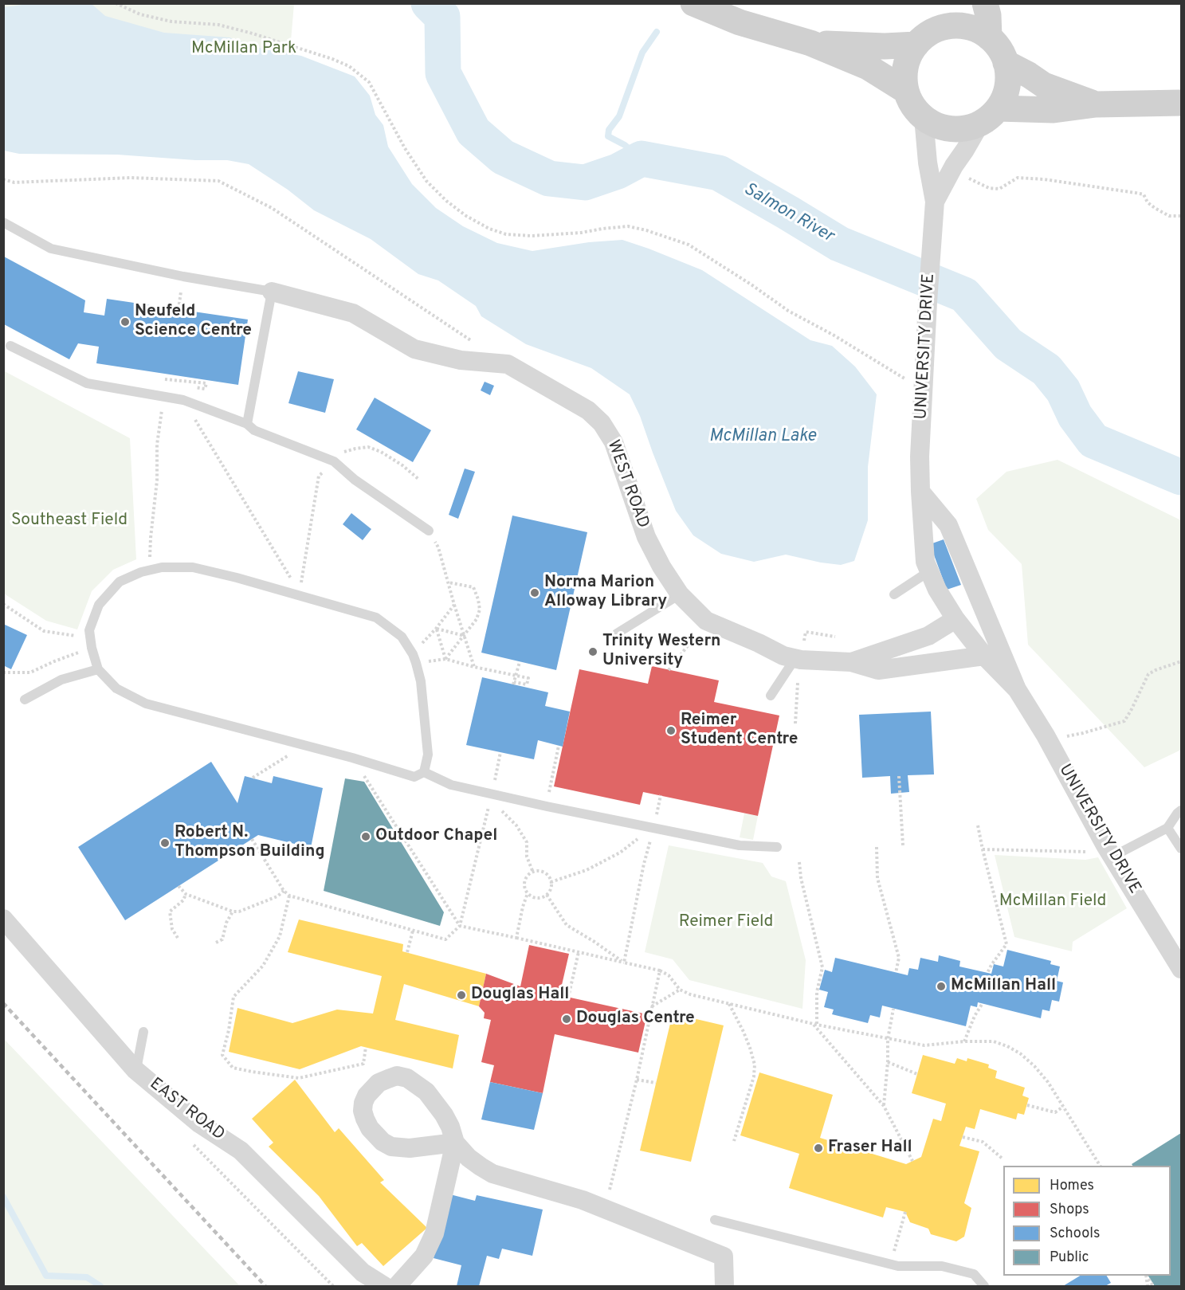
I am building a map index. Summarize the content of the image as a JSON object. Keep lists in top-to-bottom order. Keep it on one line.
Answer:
{"streets":{"street":["UNIVERSITY DRIVE","WEST ROAD","EAST ROAD"]},"crossings":[["UNIVERSITY DRIVE","WEST ROAD"]],"water":["Salmon River","McMillan Lake"],"parks":["McMillan Park","Southeast Field","McMillan Field","Reimer Field"],"places":["Neufeld Science Centre","Norma Marion Alloway Library","Trinity Western University","Reimer Student Centre","Outdoor Chapel","Robert N. Thompson Building","McMillan Hall","Douglas Hall","Douglas Centre","Fraser Hall"],"legend":["Homes","Shops","Schools","Public"]}
